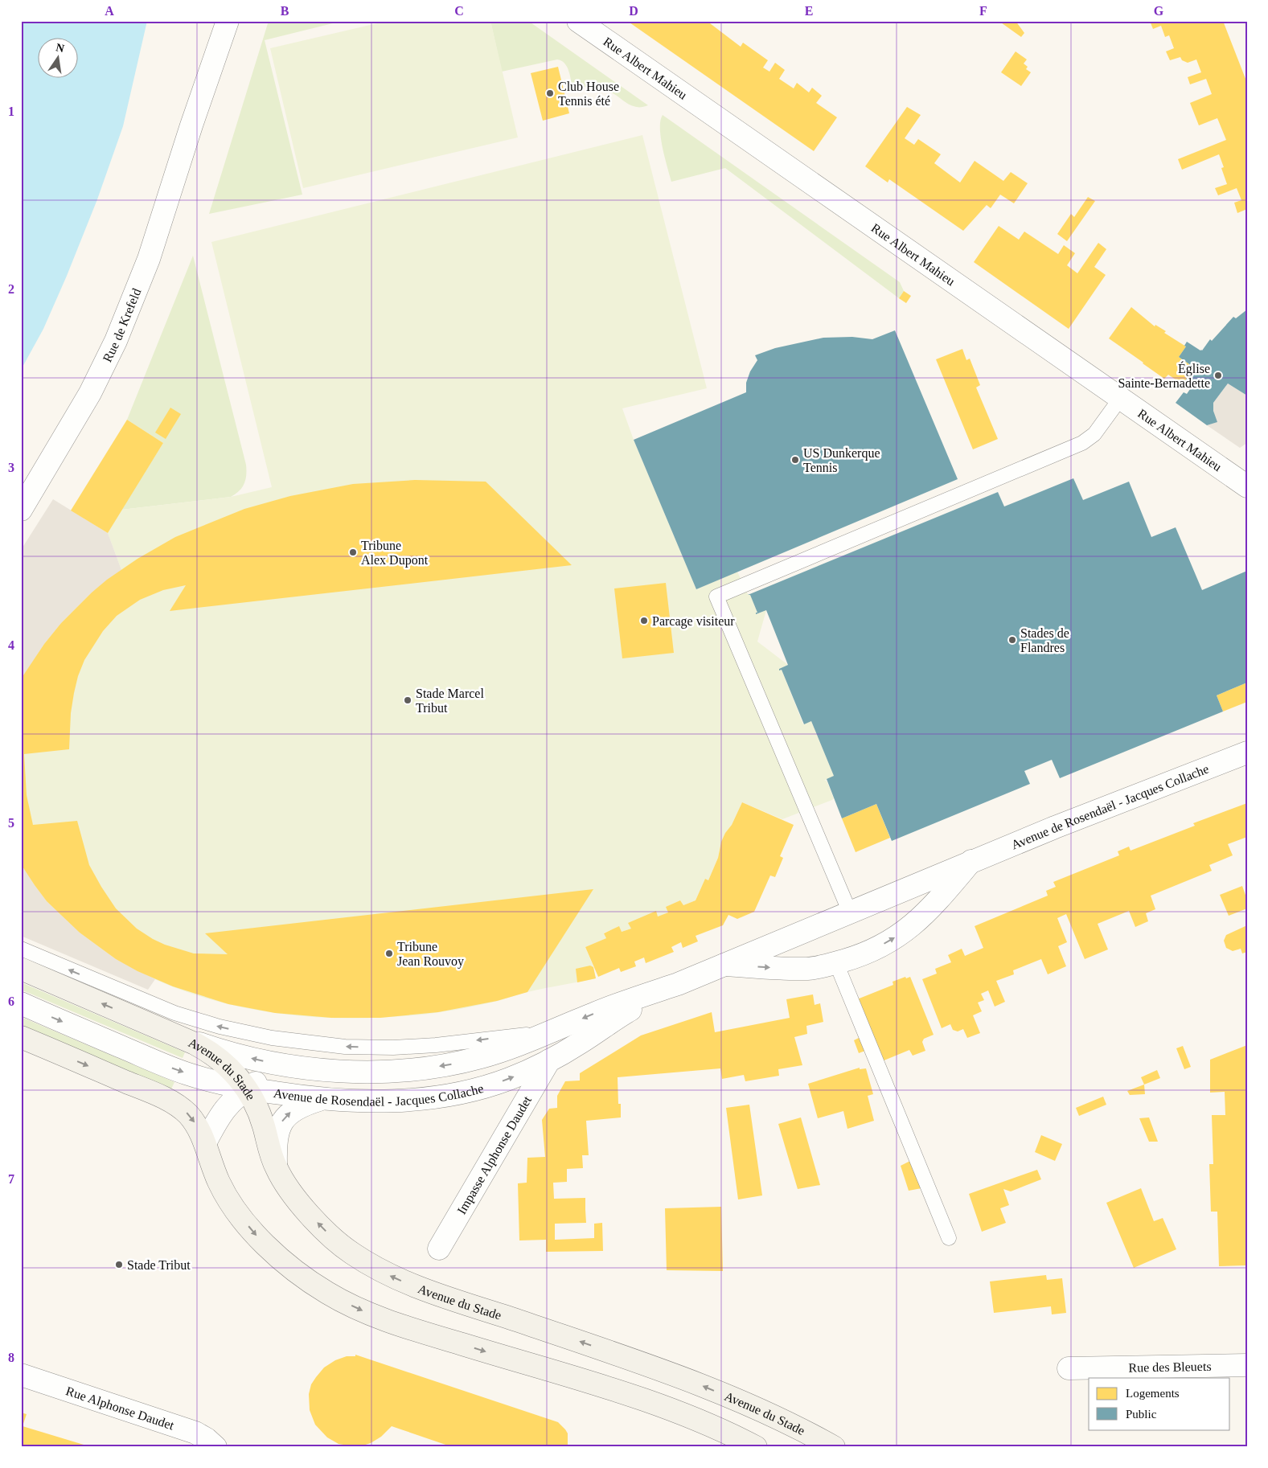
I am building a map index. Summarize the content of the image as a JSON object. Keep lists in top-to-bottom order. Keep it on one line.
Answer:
{"streets":{"main road":["Avenue de Rosendaël - Jacques Collache","Avenue du Stade"],"street":["Rue Albert Mahieu","Rue de Krefeld","Impasse Alphonse Daudet","Rue des Bleuets","Rue Alphonse Daudet"]},"crossings":[["Avenue de Rosendaël - Jacques Collache","Avenue du Stade"],["Avenue de Rosendaël - Jacques Collache","Impasse Alphonse Daudet"]],"places":["Club House Tennis été","Église Sainte-Bernadette","US Dunkerque Tennis","Tribune Alex Dupont","Parcage visiteur","Stades de Flandres","Stade Marcel Tribut","Tribune Jean Rouvoy","Stade Tribut"],"legend":["Logements","Public"],"north":"top","grid":{"columns":["A","B","C","D","E","F","G"],"rows":["1","2","3","4","5","6","7","8"]}}
